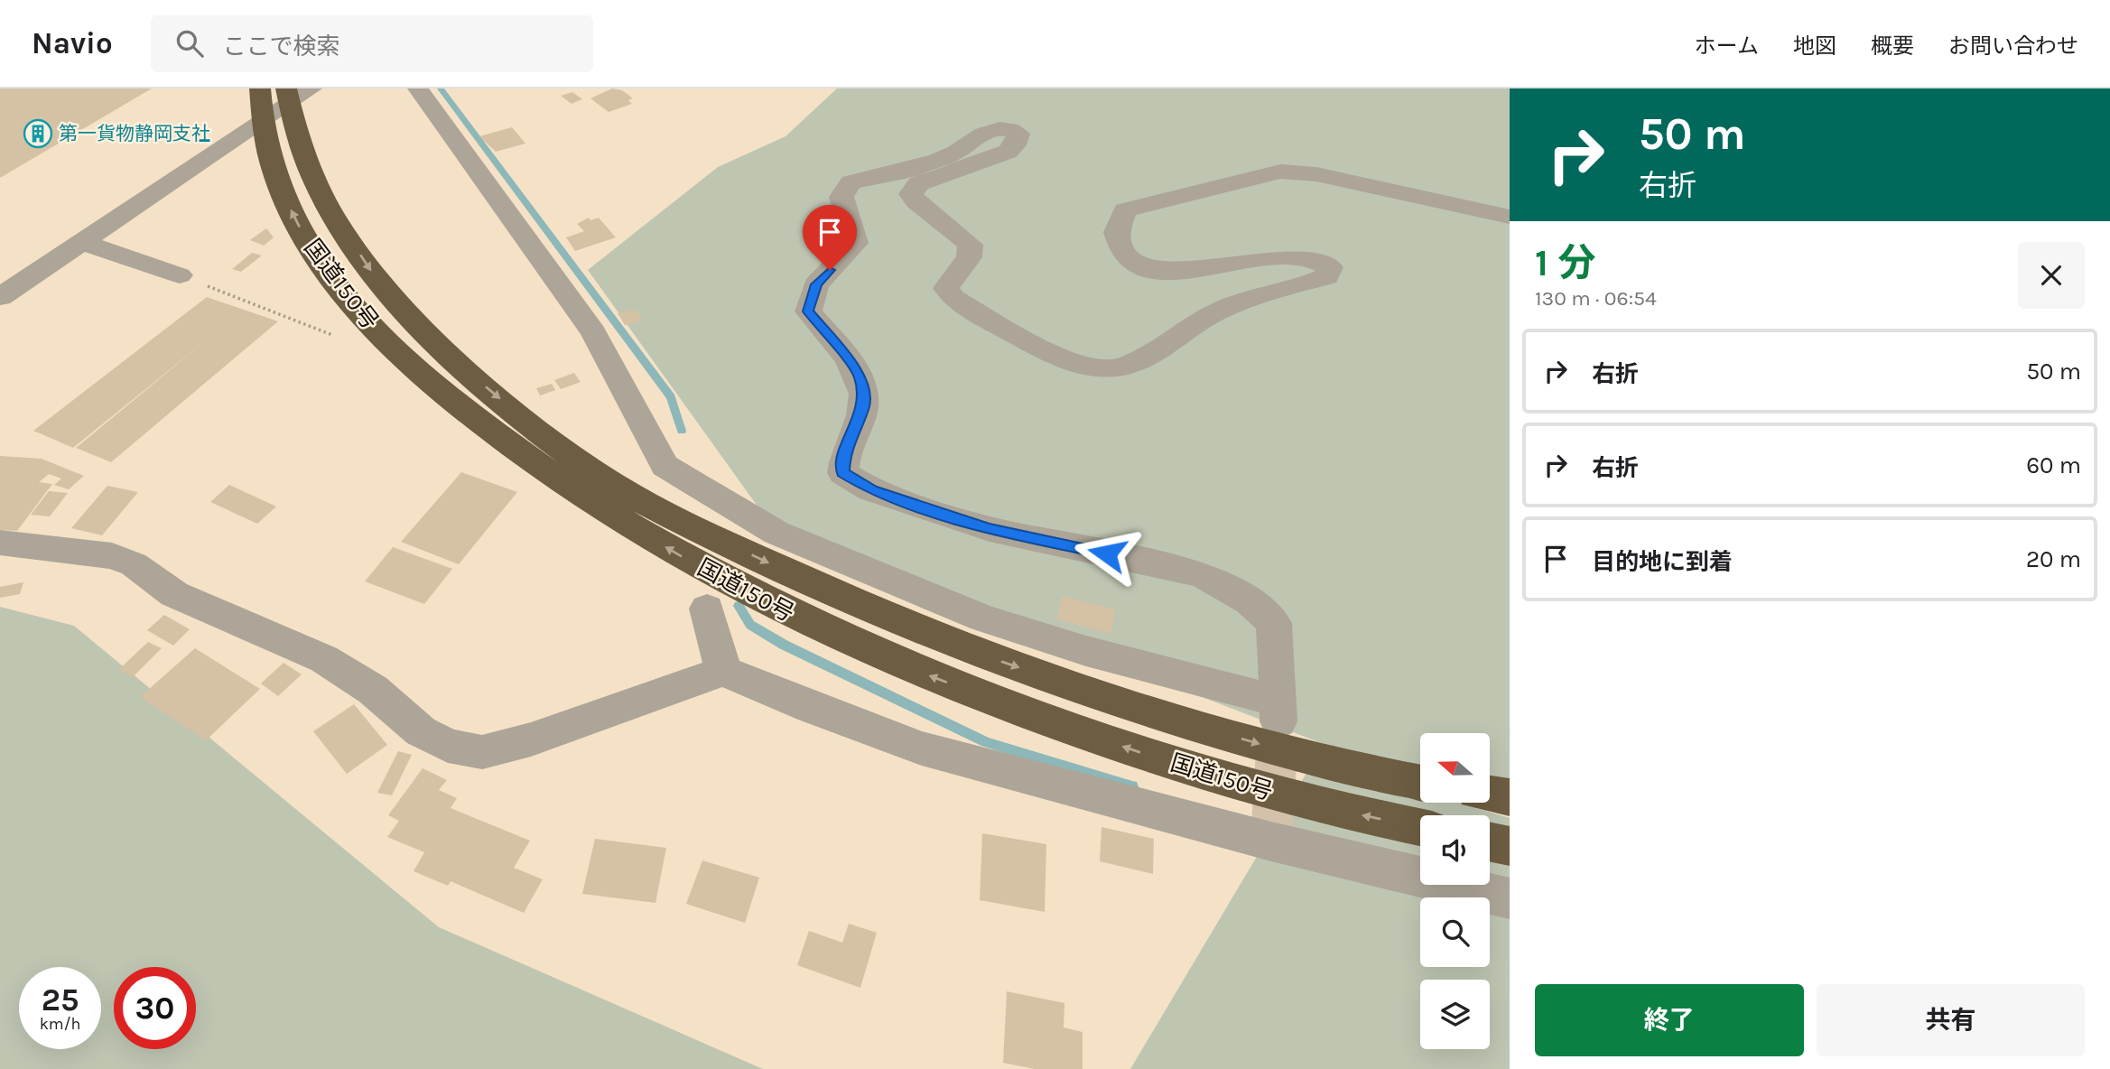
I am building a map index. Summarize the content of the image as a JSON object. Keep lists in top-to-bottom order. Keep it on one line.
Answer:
{"streets":{"highway":["国道150号"]},"places":{"building":["第一貨物静岡支社"]},"north":"left","page":{"header":"Navio","search":"ここで検索","nav":["ホーム","地図","概要","お問い合わせ"],"turn":["50 m","右折"],"heading":["1 分","130 m · 06:54"],"list":[{"name":"右折","value":"50 m"},{"name":"右折","value":"60 m"},{"name":"目的地に到着","value":"20 m"}],"speed":"25 km/h","limit":"30","buttons":["終了","共有"]}}
